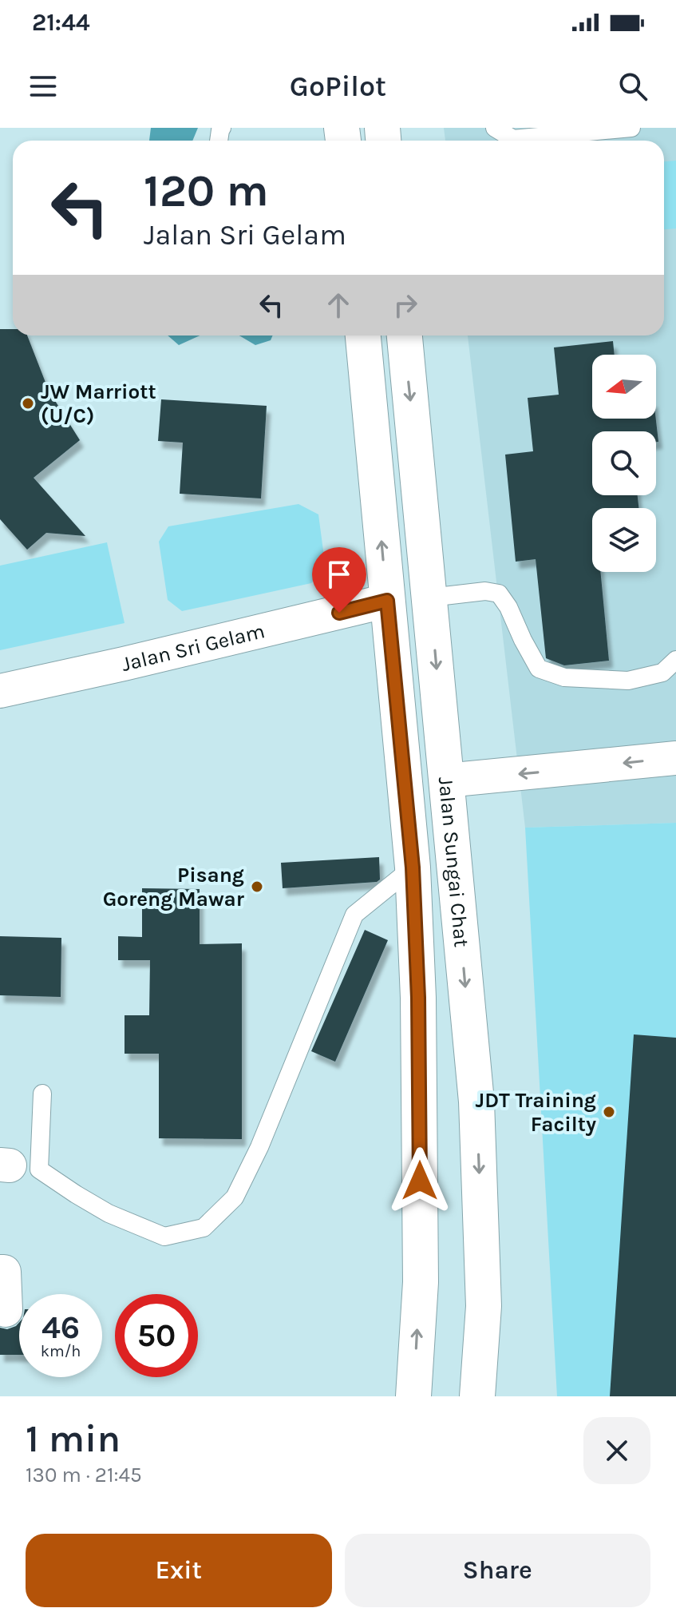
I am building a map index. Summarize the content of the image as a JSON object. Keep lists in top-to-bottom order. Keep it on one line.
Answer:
{"streets":{"main road":["Jalan Sungai Chat"],"street":["Jalan Sri Gelam"]},"crossings":[["Jalan Sri Gelam","Jalan Sungai Chat"]],"places":["JW Marriott (U/C)","Pisang Goreng Mawar","JDT Training Facilty"],"north":"left","page":{"status":"21:44","header":"GoPilot","turn":["120 m","Jalan Sri Gelam"],"speed":"46 km/h","limit":"50","heading":["1 min","130 m · 21:45"],"buttons":["Exit","Share"]}}
